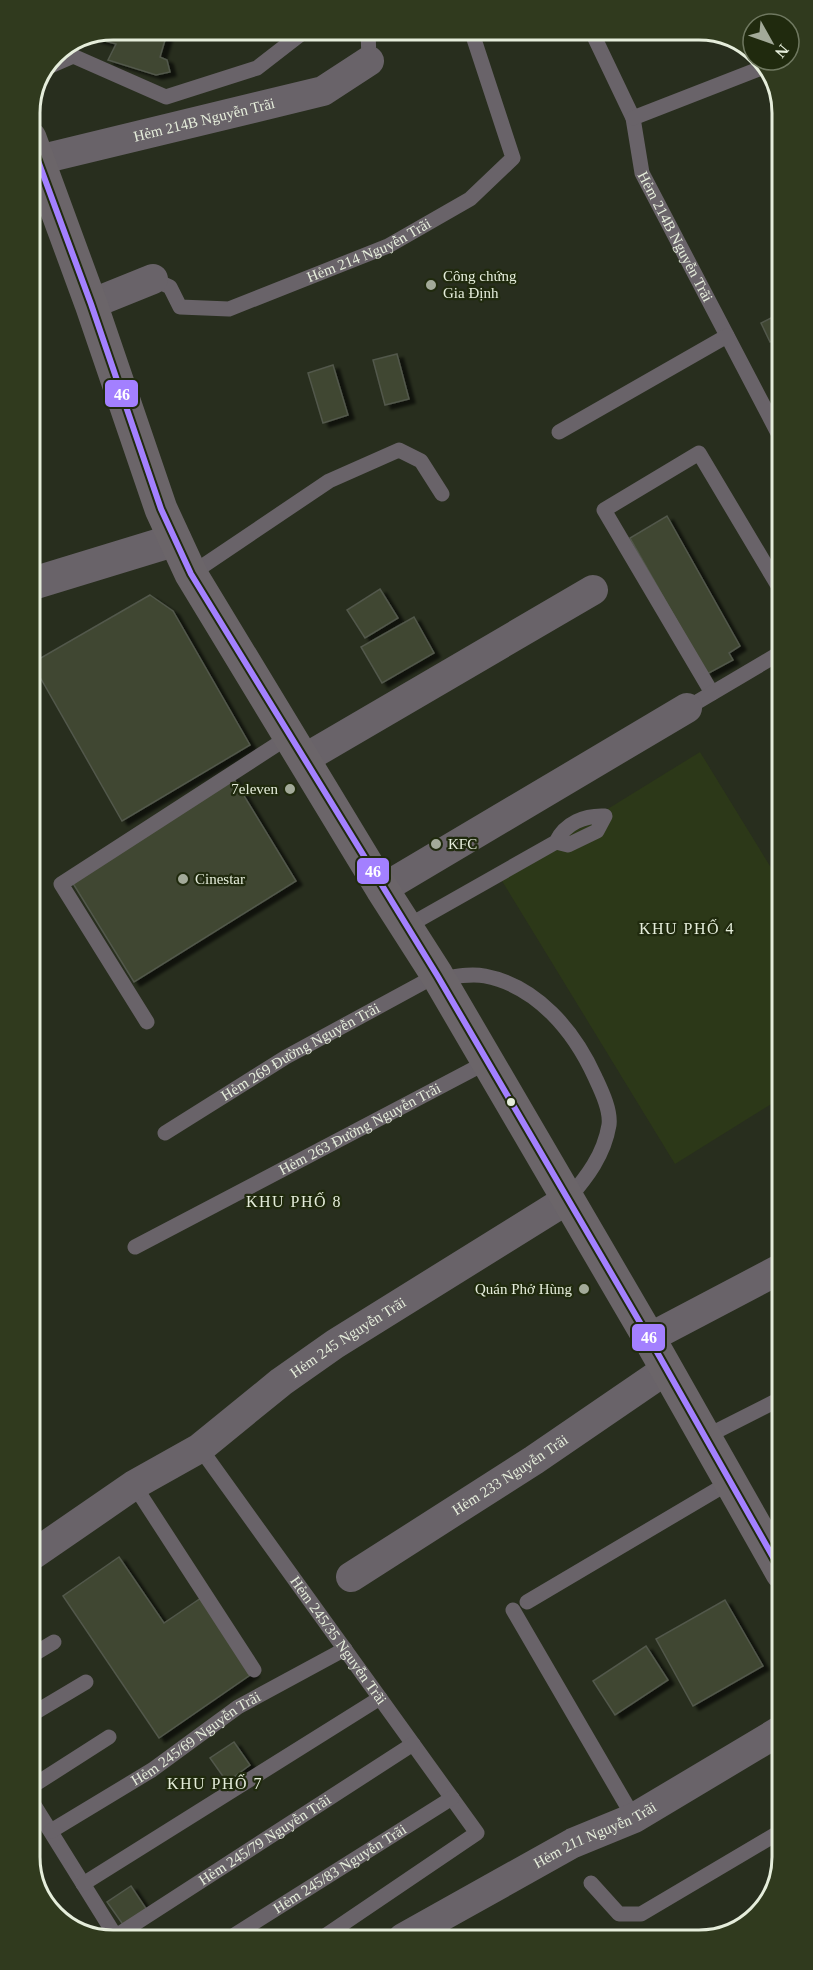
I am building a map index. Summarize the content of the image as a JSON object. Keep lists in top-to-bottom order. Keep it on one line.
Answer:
{"streets":{"street":["Hẻm 214B Nguyễn Trãi","Hẻm 214 Nguyễn Trãi","Hẻm 245 Nguyễn Trãi","Hẻm 233 Nguyễn Trãi","Hẻm 211 Nguyễn Trãi"],"lane":["Hẻm 269 Đường Nguyễn Trãi","Hẻm 263 Đường Nguyễn Trãi","Hẻm 245/35 Nguyễn Trãi","Hẻm 245/69 Nguyễn Trãi","Hẻm 245/79 Nguyễn Trãi","Hẻm 245/83 Nguyễn Trãi"]},"crossings":[["Hẻm 269 Đường Nguyễn Trãi","Hẻm 245 Nguyễn Trãi"],["Hẻm 245 Nguyễn Trãi","Hẻm 245/35 Nguyễn Trãi"],["Hẻm 245/35 Nguyễn Trãi","Hẻm 245/69 Nguyễn Trãi"],["Hẻm 245/35 Nguyễn Trãi","Hẻm 245/79 Nguyễn Trãi"],["Hẻm 245/35 Nguyễn Trãi","Hẻm 245/83 Nguyễn Trãi"]],"districts":["KHU PHỐ 4","KHU PHỐ 8","KHU PHỐ 7"],"places":["Công chứng Gia Định","7eleven","KFC","Cinestar","Quán Phở Hùng"],"lines":["transit line 46"],"north":"bottom right"}
